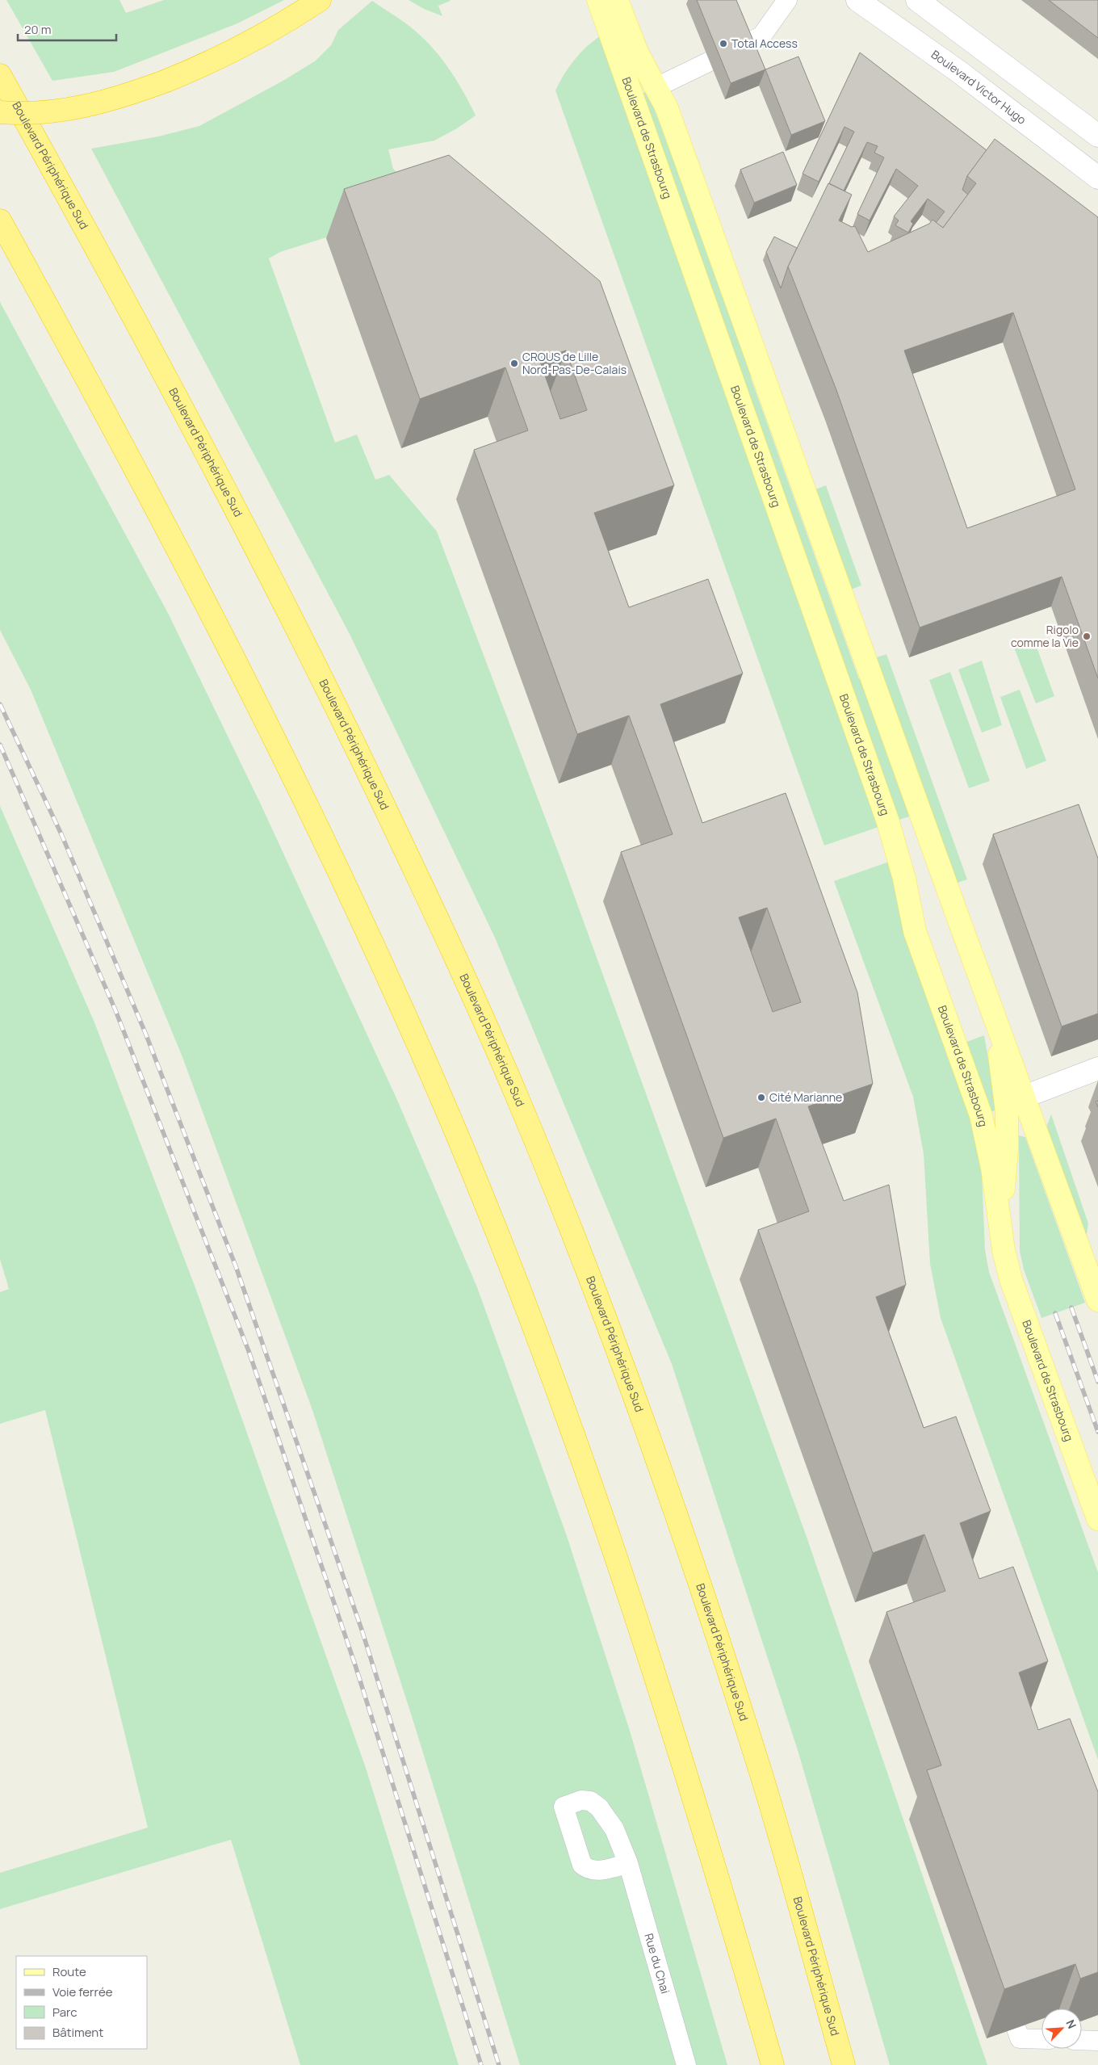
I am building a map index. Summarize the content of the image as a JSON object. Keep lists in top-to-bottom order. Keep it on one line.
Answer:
{"streets":{"highway":["Boulevard Périphérique Sud"],"main road":["Boulevard Victor Hugo","Boulevard de Strasbourg"],"lane":["Rue du Chai"]},"places":["Total Access","CROUS de Lille Nord-Pas-De-Calais","Rigolo comme la Vie","Cité Marianne"],"legend":["Route","Voie ferrée","Parc","Bâtiment"],"scale_bar":"20 m","north":"top right"}
